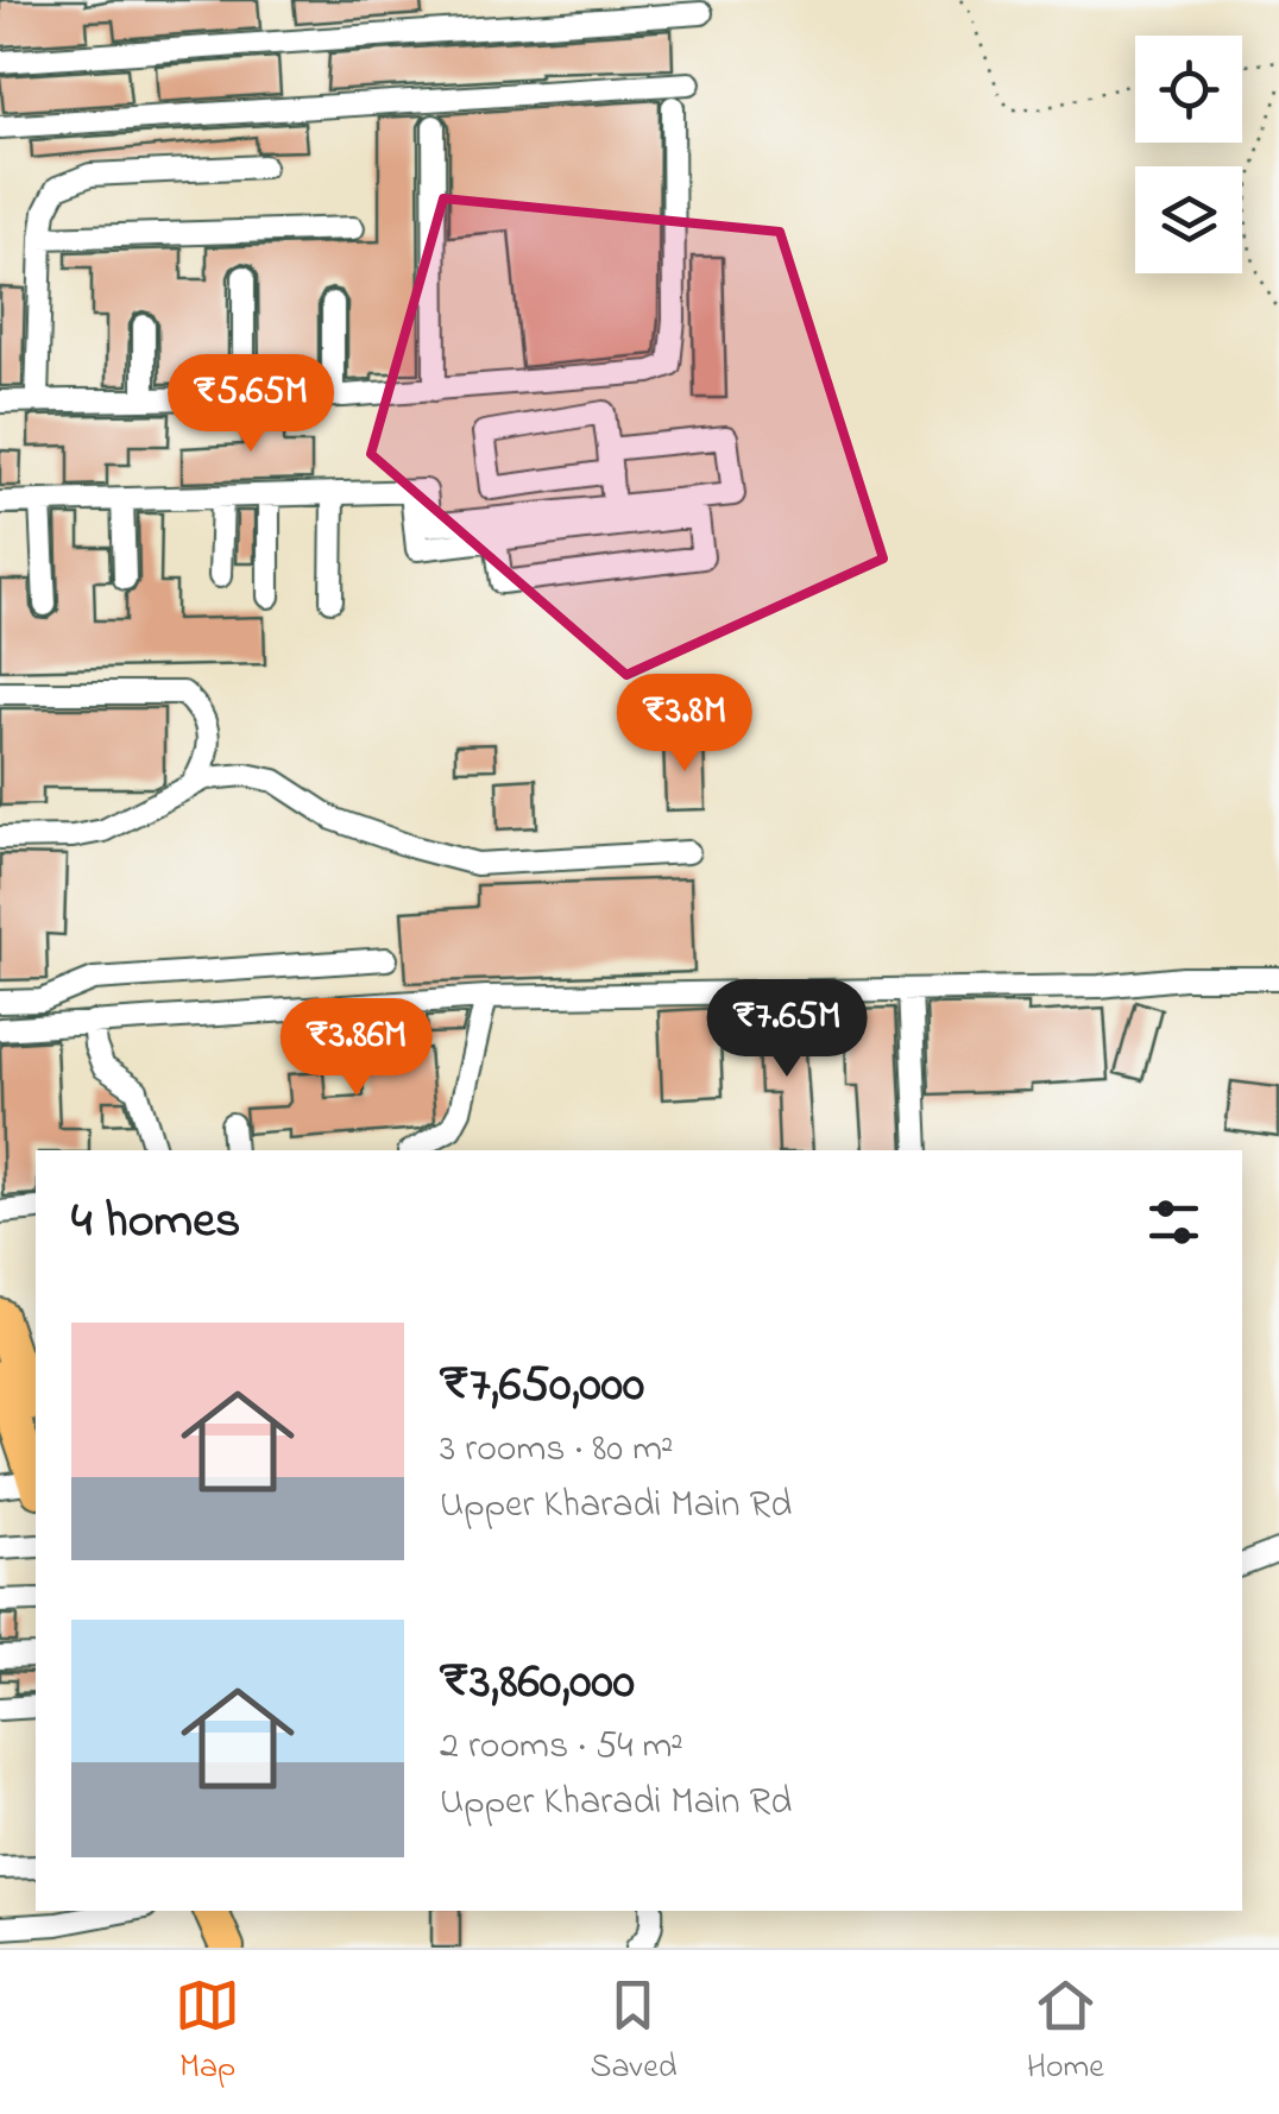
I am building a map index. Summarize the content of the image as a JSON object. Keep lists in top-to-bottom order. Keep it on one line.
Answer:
{"page":{"price":["₹5.65M","₹3.8M","₹7.65M","₹3.86M"],"heading":"4 homes","list":[{"name":"₹7,650,000","note":"3 rooms · 80 m² · Upper Kharadi Main Rd"},{"name":"₹3,860,000","note":"2 rooms · 54 m² · Upper Kharadi Main Rd"}],"tabs":["Map","Saved","Home"]}}
